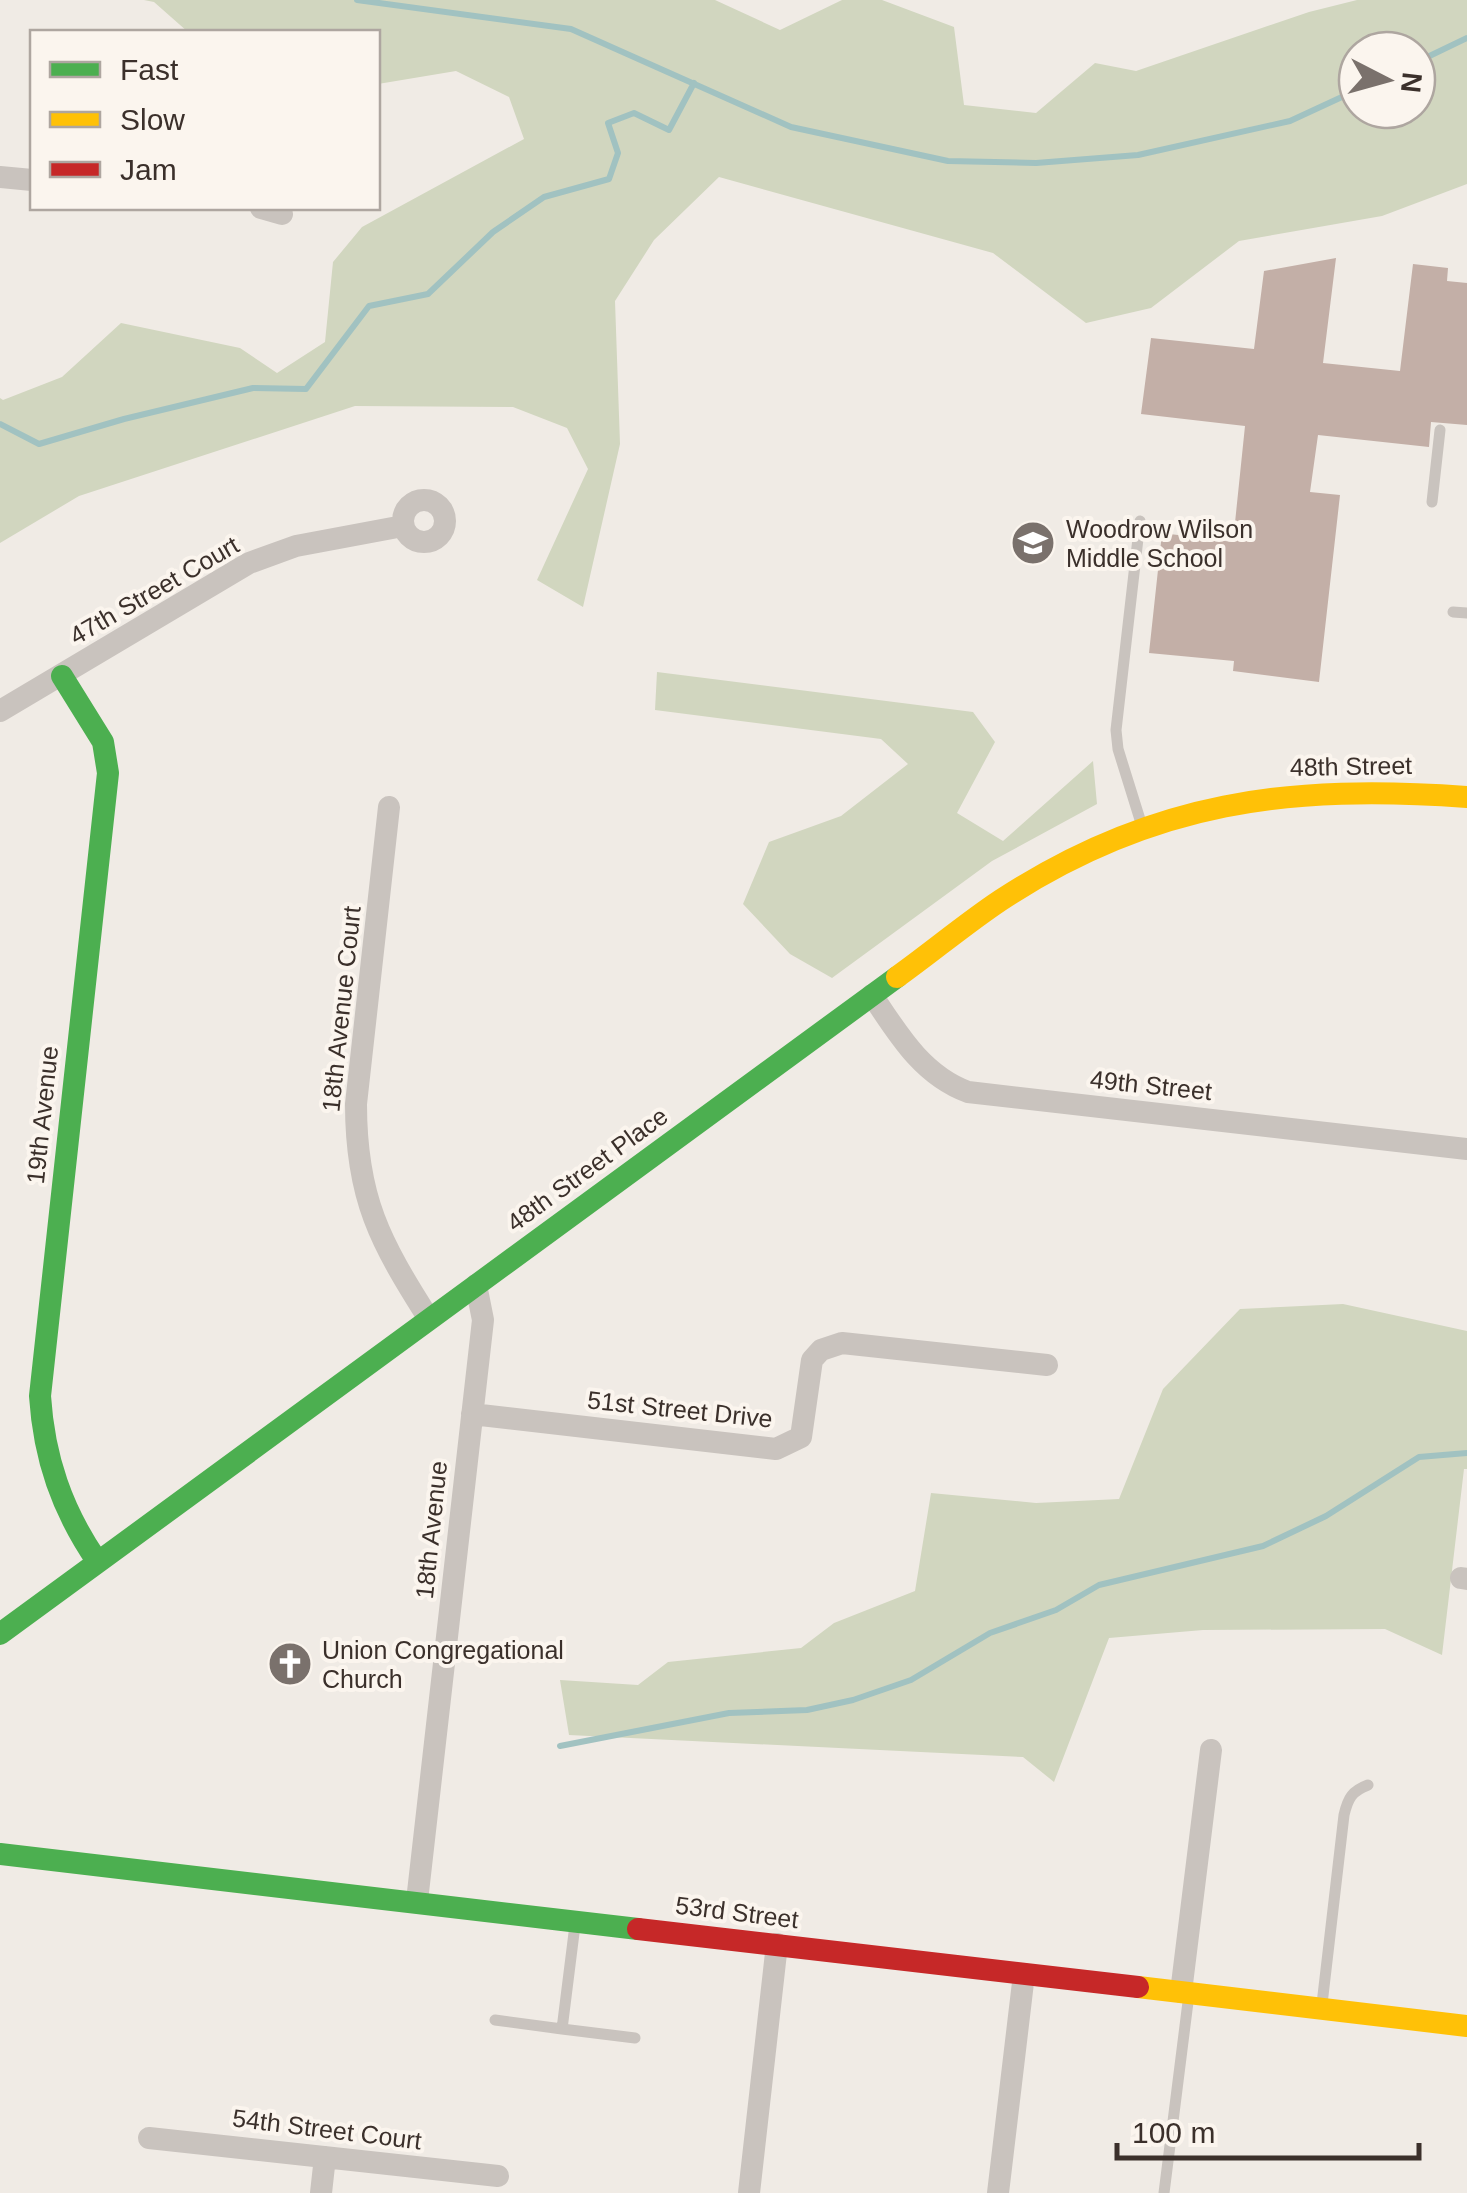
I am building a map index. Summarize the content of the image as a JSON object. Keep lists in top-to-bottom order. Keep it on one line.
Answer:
{"streets":{"street":["47th Street Court","48th Street","18th Avenue Court","49th Street","19th Avenue","48th Street Place","51st Street Drive","18th Avenue","53rd Street","54th Street Court"]},"crossings":[["47th Street Court","19th Avenue"],["48th Street","48th Street Place"],["18th Avenue Court","48th Street Place"],["49th Street","48th Street Place"],["19th Avenue","48th Street Place"],["48th Street Place","18th Avenue"],["51st Street Drive","18th Avenue"],["18th Avenue","53rd Street"]],"places":{"school or university":["Woodrow Wilson Middle School"],"church":["Union Congregational Church"]},"legend":["Fast","Slow","Jam"],"scale_bar":"100 m","north":"right"}
